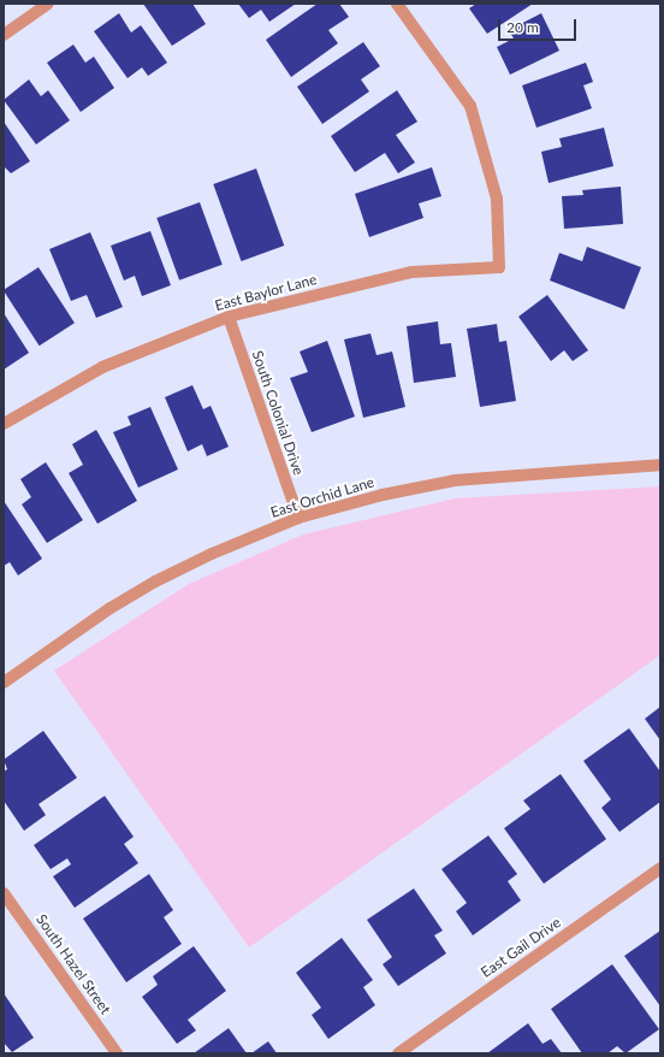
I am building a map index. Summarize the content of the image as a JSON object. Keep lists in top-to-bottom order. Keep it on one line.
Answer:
{"streets":{"street":["East Baylor Lane","South Colonial Drive","East Orchid Lane","East Gail Drive","South Hazel Street"]},"crossings":[["East Baylor Lane","South Colonial Drive"],["South Colonial Drive","East Orchid Lane"]],"scale_bar":"20 m"}
